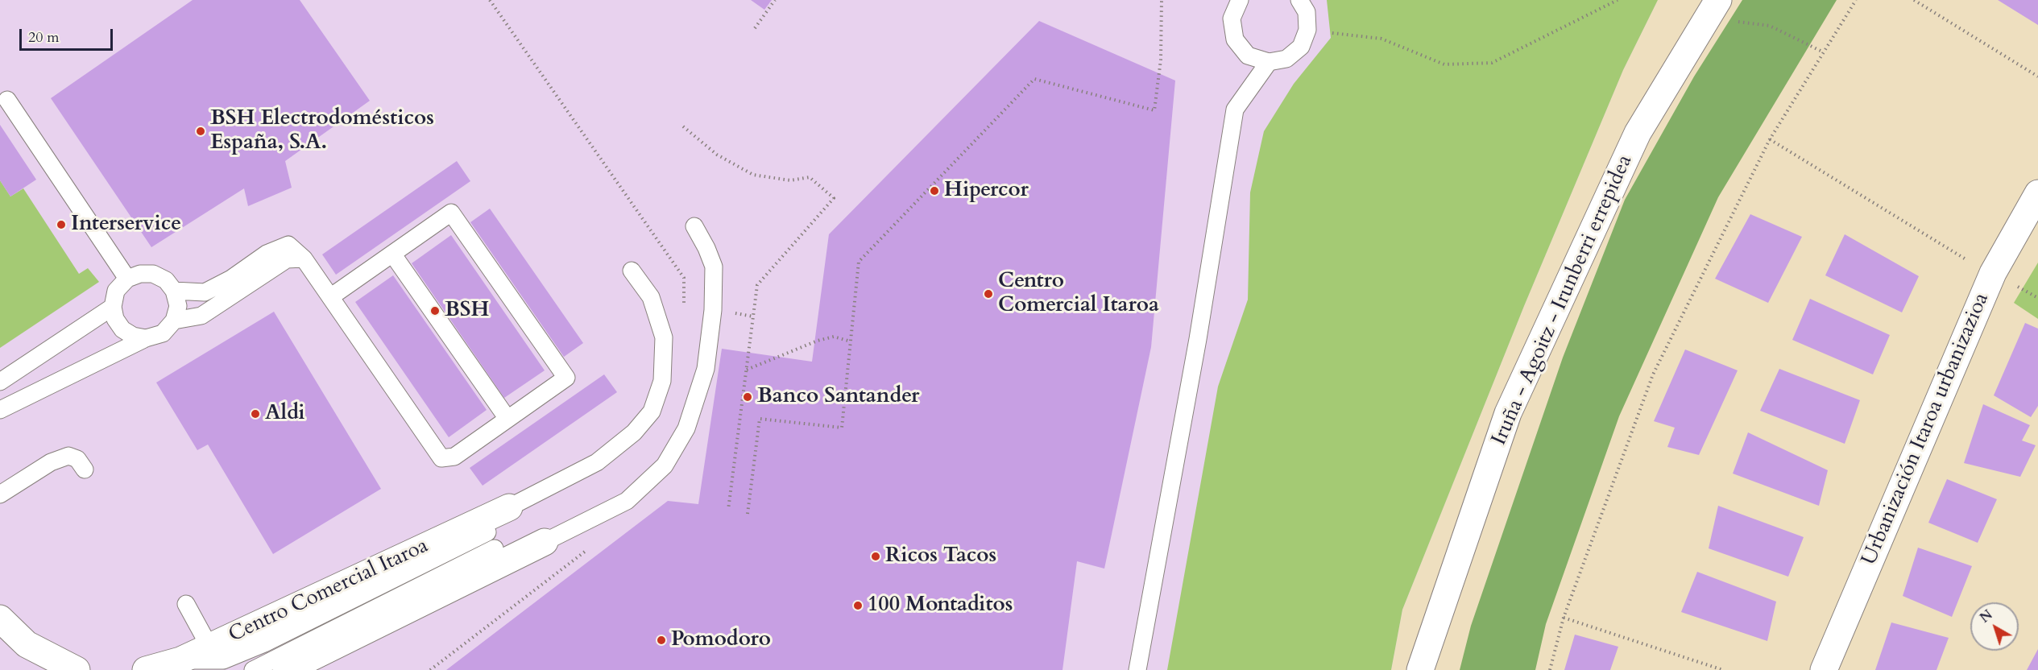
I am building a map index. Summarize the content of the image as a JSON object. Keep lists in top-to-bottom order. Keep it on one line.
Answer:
{"streets":{"main road":["Iruña - Agoitz - Irunberri errepidea","Urbanización Itaroa urbanizazioa","Centro Comercial Itaroa"]},"places":["BSH Electrodomésticos España, S.A.","Hipercor","Interservice","Centro Comercial Itaroa","BSH","Banco Santander","Aldi","Ricos Tacos","100 Montaditos","Pomodoro"],"scale_bar":"20 m","north":"top left"}
